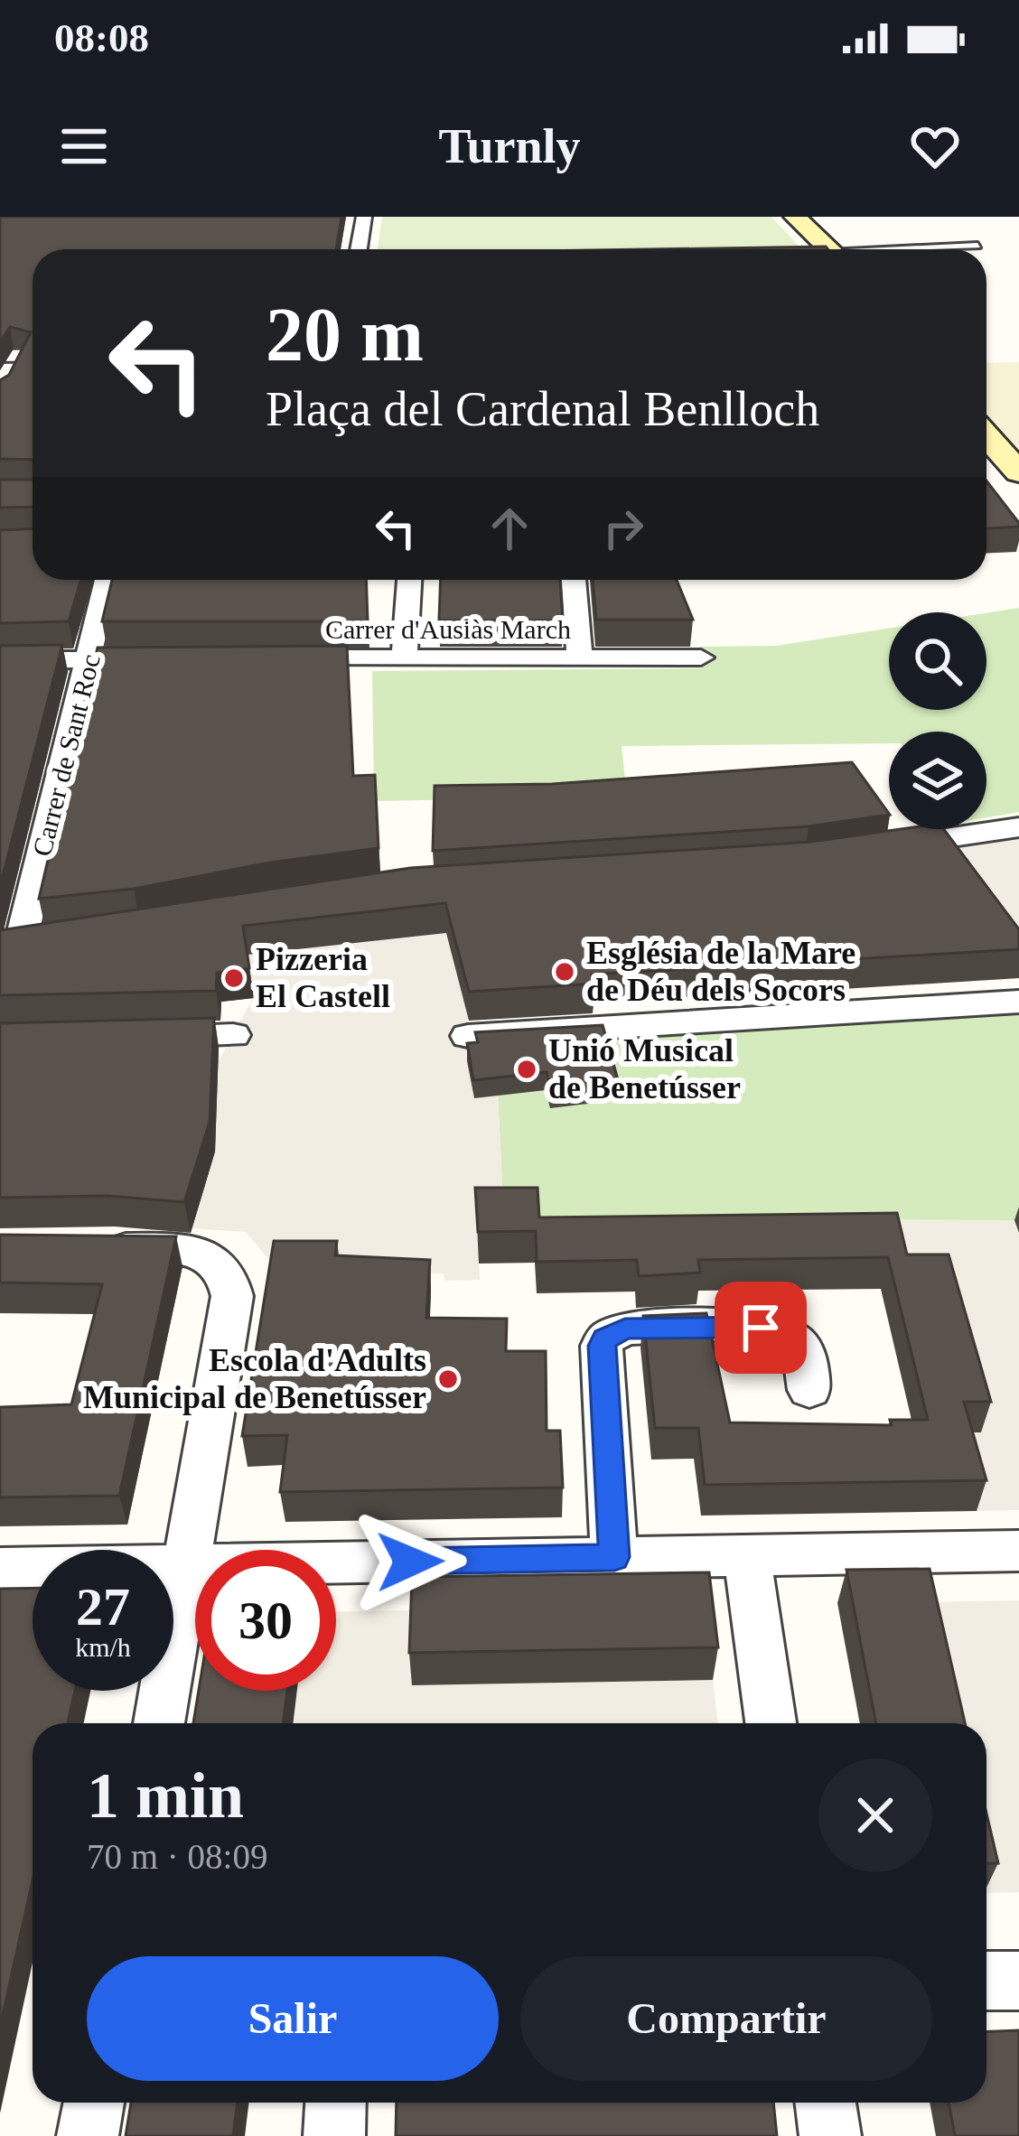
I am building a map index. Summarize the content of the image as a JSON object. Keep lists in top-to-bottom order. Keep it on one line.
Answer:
{"streets":{"street":["Carrer d'Ausiàs March","Carrer de Sant Roc"]},"places":["Església de la Mare de Déu dels Socors","Pizzeria El Castell","Unió Musical de Benetússer","Escola d'Adults Municipal de Benetússer"],"page":{"status":"08:08","header":"Turnly","turn":["20 m","Plaça del Cardenal Benlloch"],"speed":"27 km/h","limit":"30","heading":["1 min","70 m · 08:09"],"buttons":["Salir","Compartir"]}}
